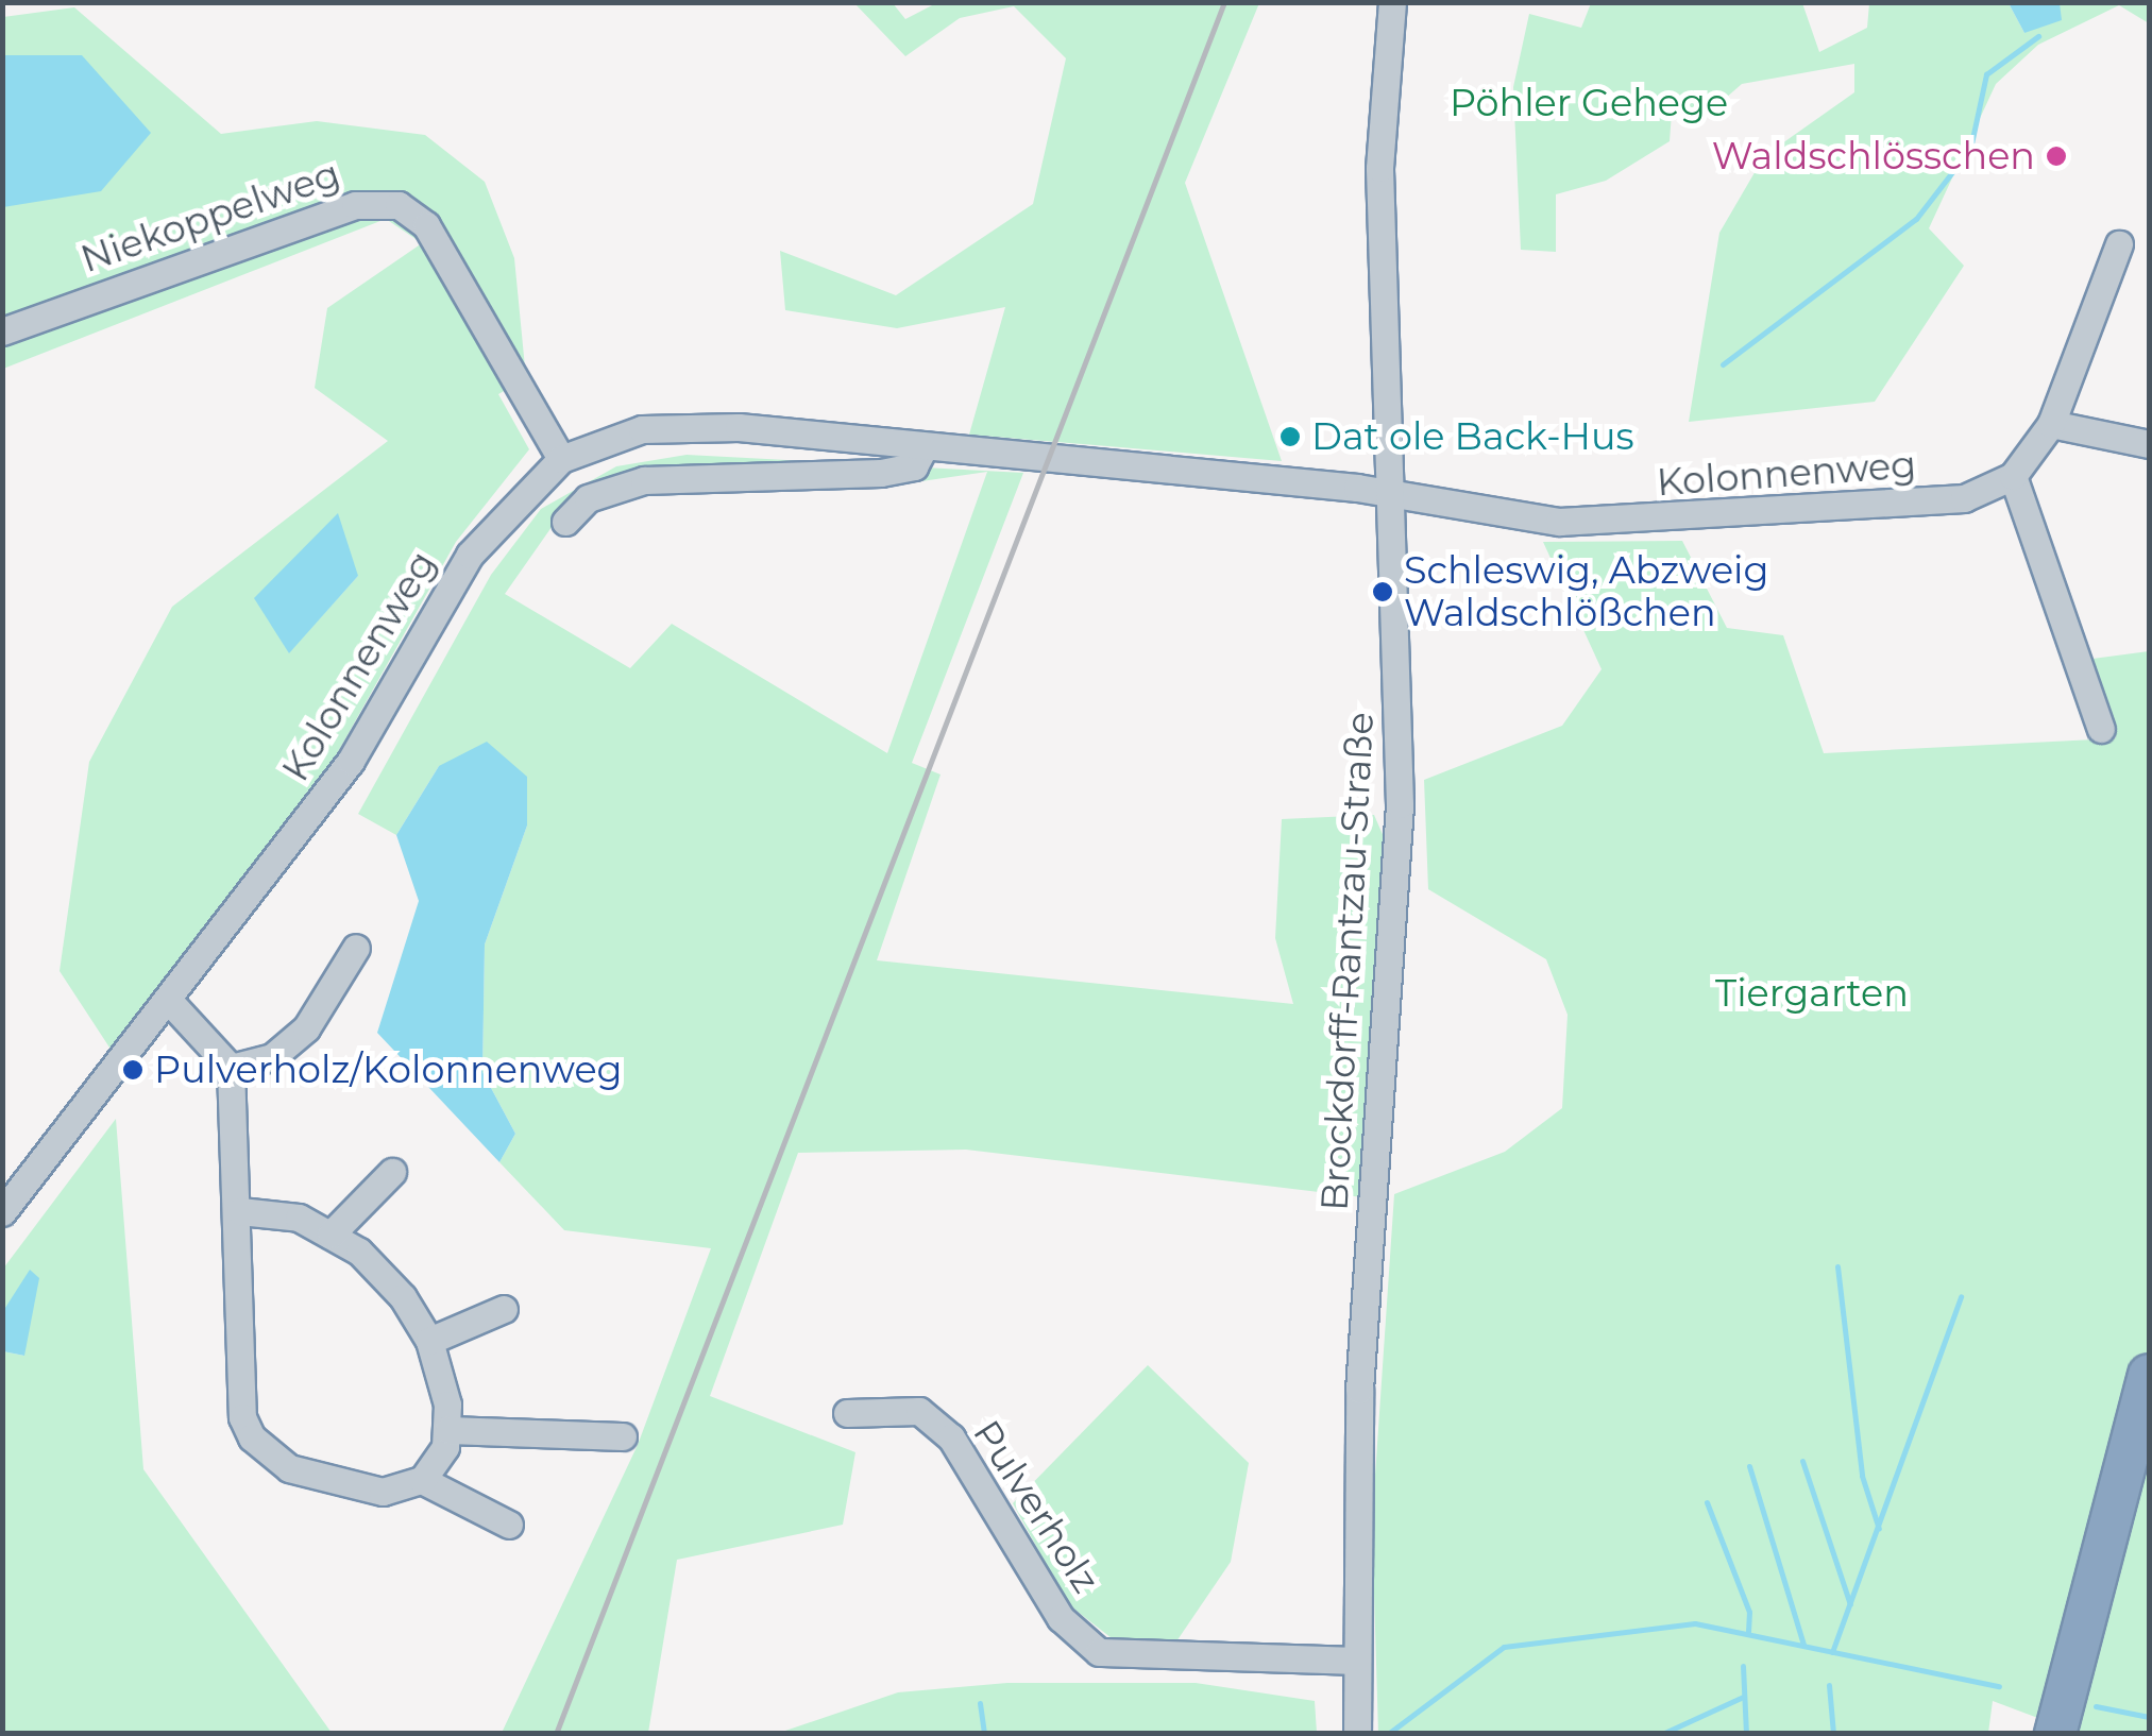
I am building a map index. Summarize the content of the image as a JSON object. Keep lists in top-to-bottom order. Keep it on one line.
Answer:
{"streets":{"street":["Niekoppelweg","Kolonnenweg","Brockdorff-Rantzau-Straße","Pulverholz"]},"crossings":[["Niekoppelweg","Kolonnenweg"],["Kolonnenweg","Brockdorff-Rantzau-Straße"],["Brockdorff-Rantzau-Straße","Pulverholz"]],"parks":["Pöhler Gehege","Tiergarten"],"places":["Waldschlösschen","Dat ole Back-Hus","Schleswig, Abzweig Waldschlößchen","Pulverholz/Kolonnenweg"]}
